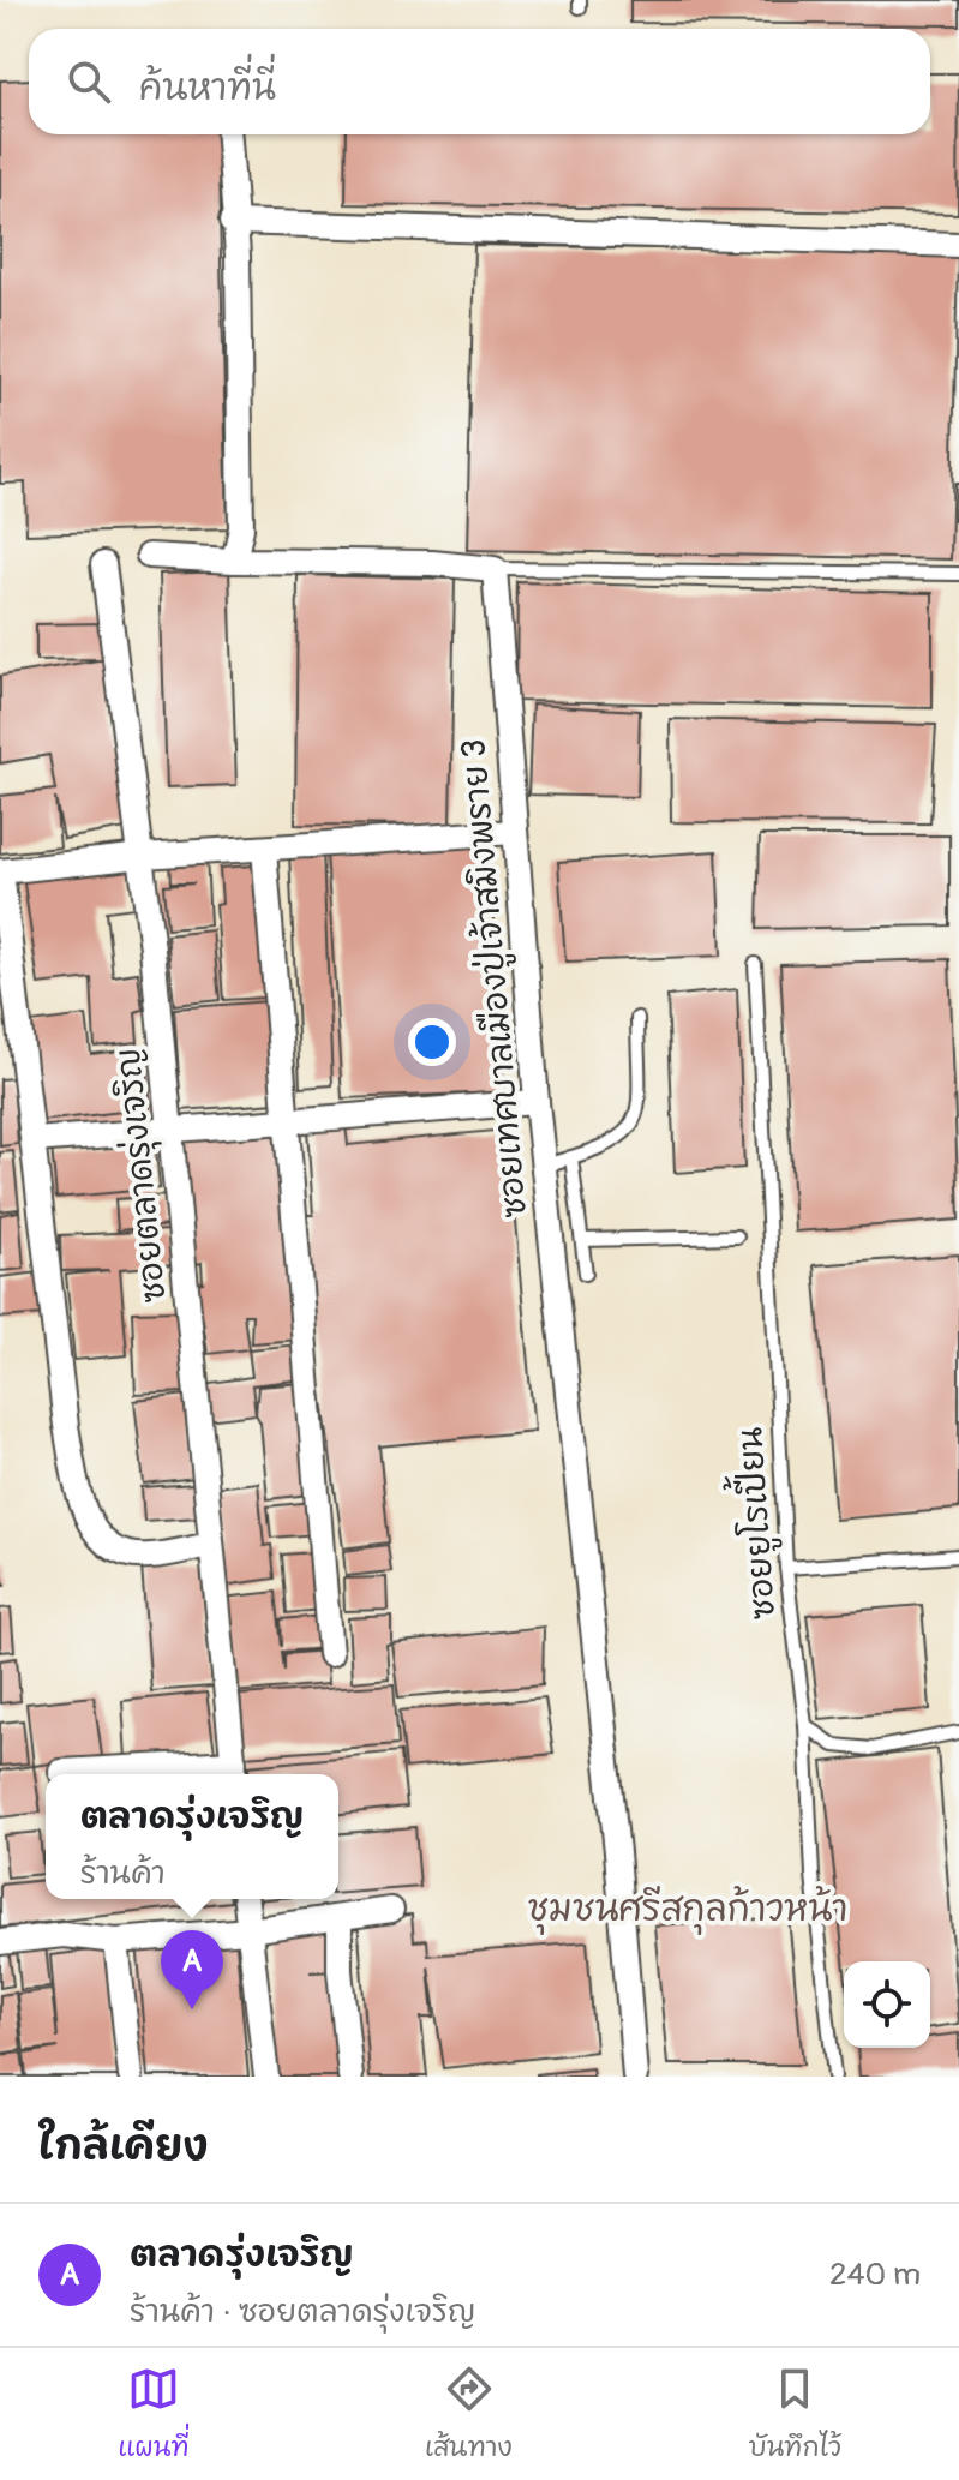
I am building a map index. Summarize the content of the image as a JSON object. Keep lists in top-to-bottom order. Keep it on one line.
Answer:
{"streets":{"street":["ซอยเทศบาลเมืองปู่เจ้าสมิงพราย 3","ซอยตลาดรุ่งเจริญ"],"lane":["ซอยยูโรเปี้ยน"]},"districts":["ชุมชนศรีสกุลก้าวหน้า"],"page":{"search":"ค้นหาที่นี่","popup":["ตลาดรุ่งเจริญ","ร้านค้า"],"pins":"A","heading":"ใกล้เคียง","list":[{"mark":"A","name":"ตลาดรุ่งเจริญ","note":"ร้านค้า · ซอยตลาดรุ่งเจริญ","value":"240 m"}],"nav":["แผนที่","เส้นทาง","บันทึกไว้"]}}
